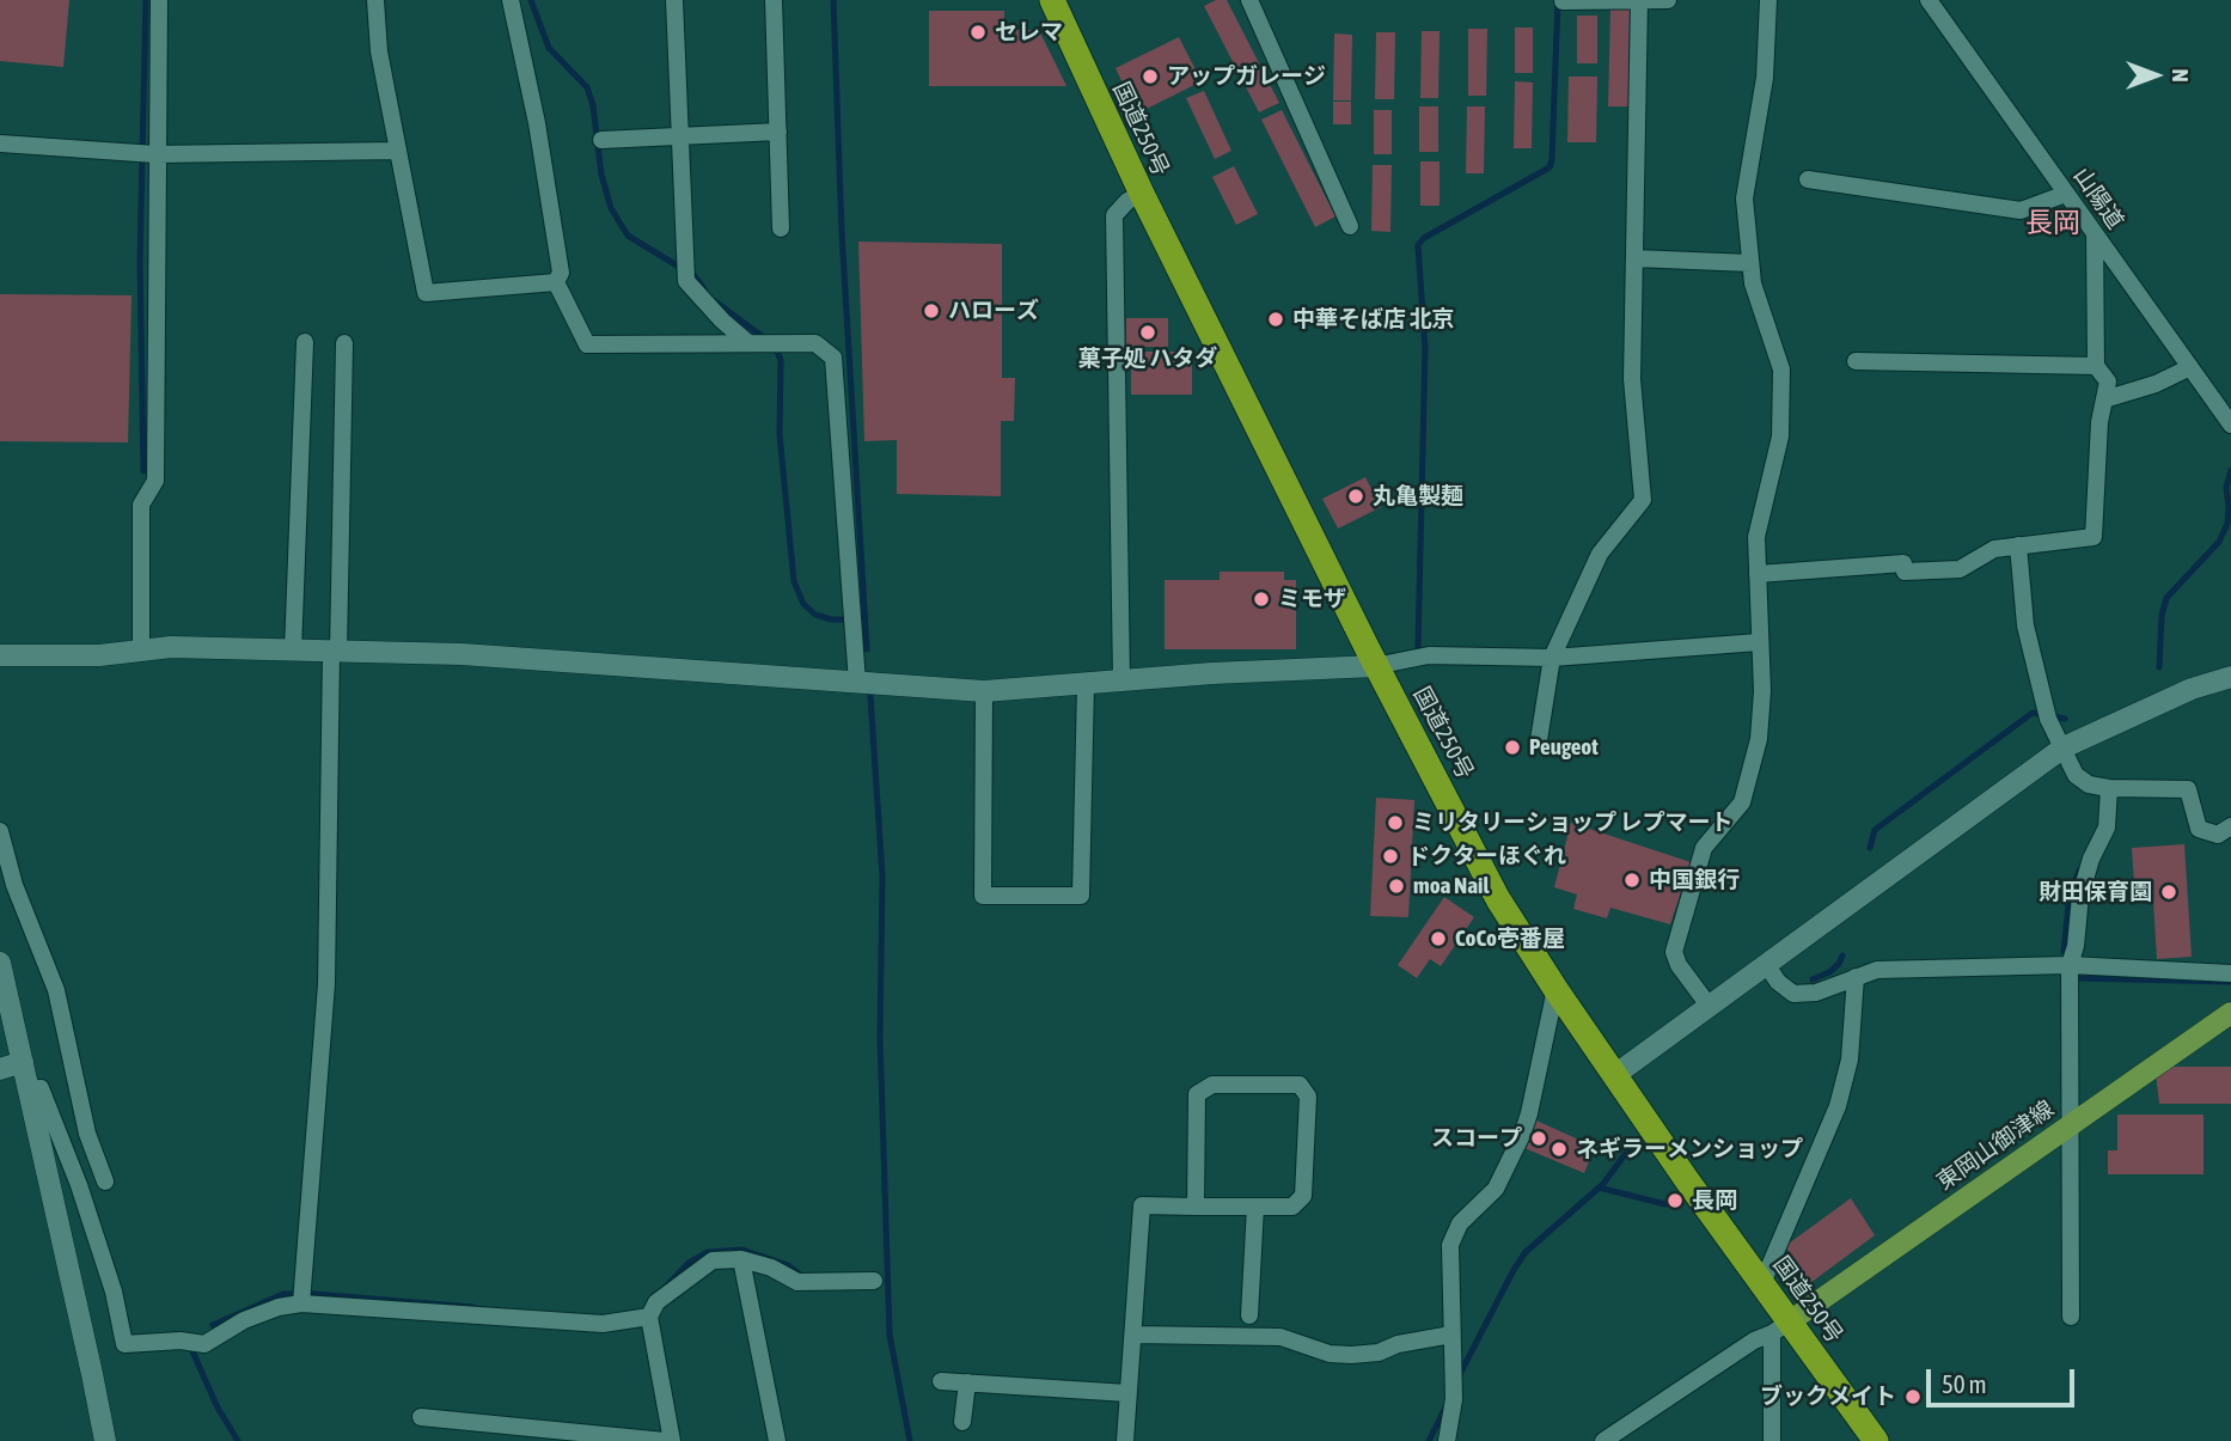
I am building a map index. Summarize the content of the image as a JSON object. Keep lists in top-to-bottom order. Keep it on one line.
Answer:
{"streets":{"highway":["国道250号"],"main road":["東岡山御津線"],"street":["山陽道"]},"crossings":[["国道250号","東岡山御津線"]],"districts":["長岡"],"places":["セレマ","アップガレージ","ハローズ","中華そば店 北京","菓子処 ハタダ","丸亀製麺","ミモザ","Peugeot","ミリタリーショップ レプマート","ドクターほぐれ","中国銀行","moa Nail","財田保育園","CoCo壱番屋","スコープ","ネギラーメンショップ","長岡","ブックメイト"],"scale_bar":"50 m","north":"right"}
